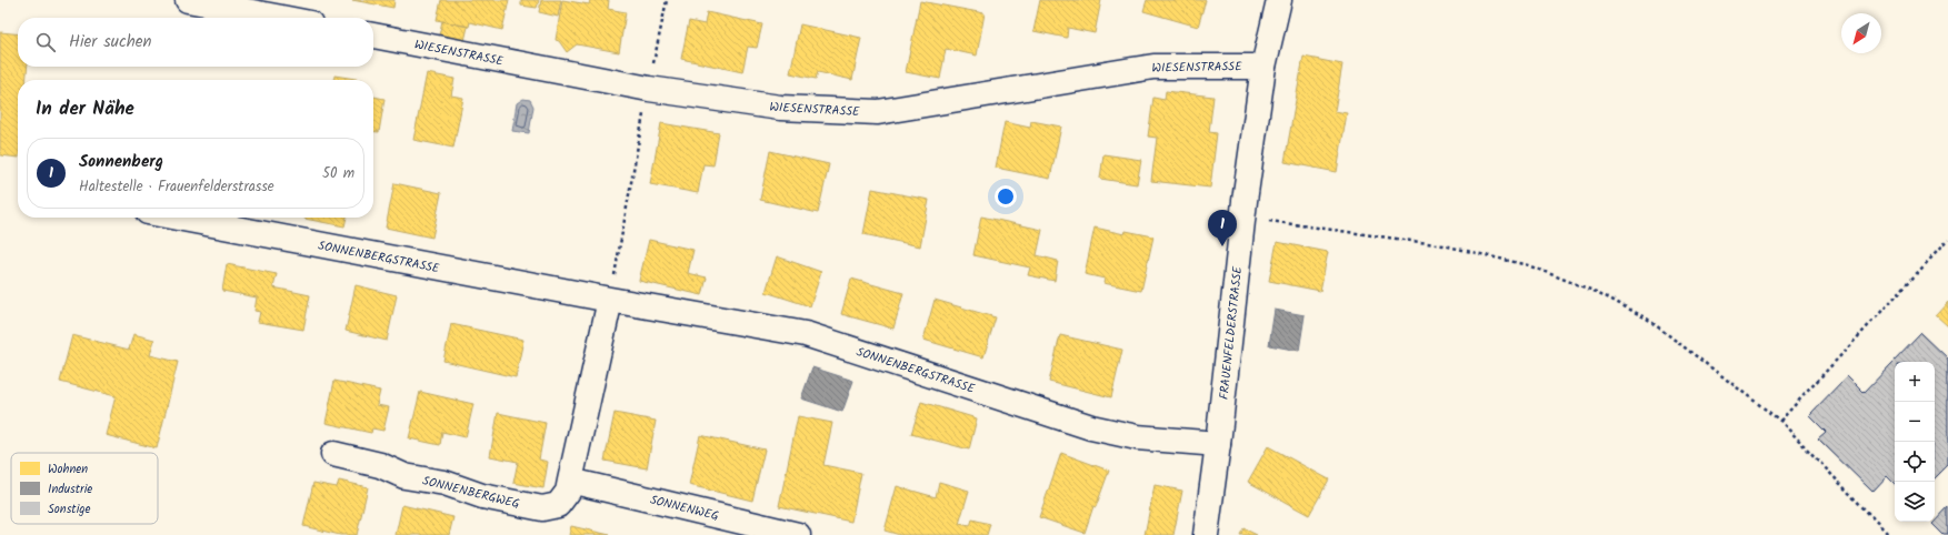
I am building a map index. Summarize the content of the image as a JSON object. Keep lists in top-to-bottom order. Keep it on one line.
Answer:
{"streets":{"street":["WIESENSTRASSE","SONNENBERGSTRASSE","FRAUENFELDERSTRASSE","SONNENBERGWEG","SONNENWEG"]},"crossings":[["WIESENSTRASSE","FRAUENFELDERSTRASSE"],["SONNENBERGSTRASSE","FRAUENFELDERSTRASSE"],["SONNENBERGWEG","SONNENWEG"]],"legend":["Wohnen","Industrie","Sonstige"],"north":"bottom left","page":{"search":"Hier suchen","heading":"In der Nähe","list":[{"mark":"1","name":"Sonnenberg","note":"Haltestelle · Frauenfelderstrasse","value":"50 m"}],"pins":"1","map_buttons":["+","−"]}}
